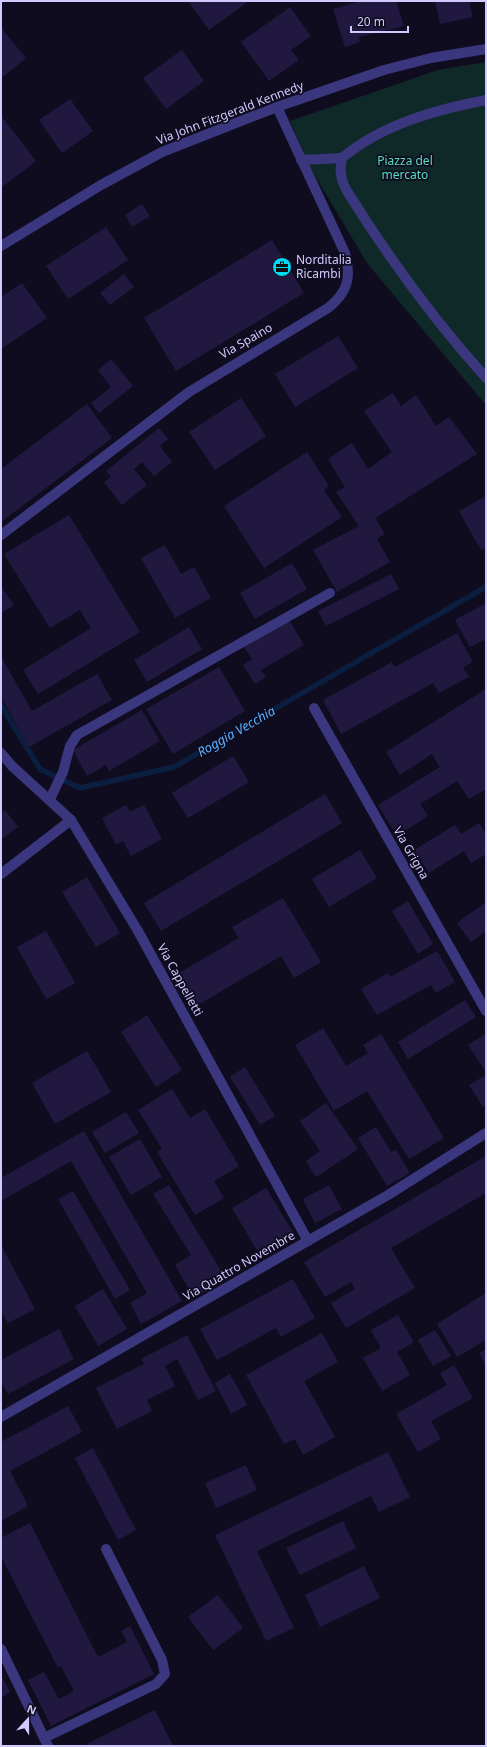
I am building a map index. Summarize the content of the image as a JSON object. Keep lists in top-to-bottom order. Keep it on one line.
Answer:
{"streets":{"street":["Via John Fitzgerald Kennedy","Via Spaino","Via Grigna","Via Cappelletti","Via Quattro Novembre"]},"crossings":[["Via John Fitzgerald Kennedy","Via Spaino"],["Via Cappelletti","Via Quattro Novembre"]],"water":["Roggia Vecchia"],"parks":["Piazza del mercato"],"places":{"office":["Norditalia Ricambi"]},"scale_bar":"20 m","north":"top"}
